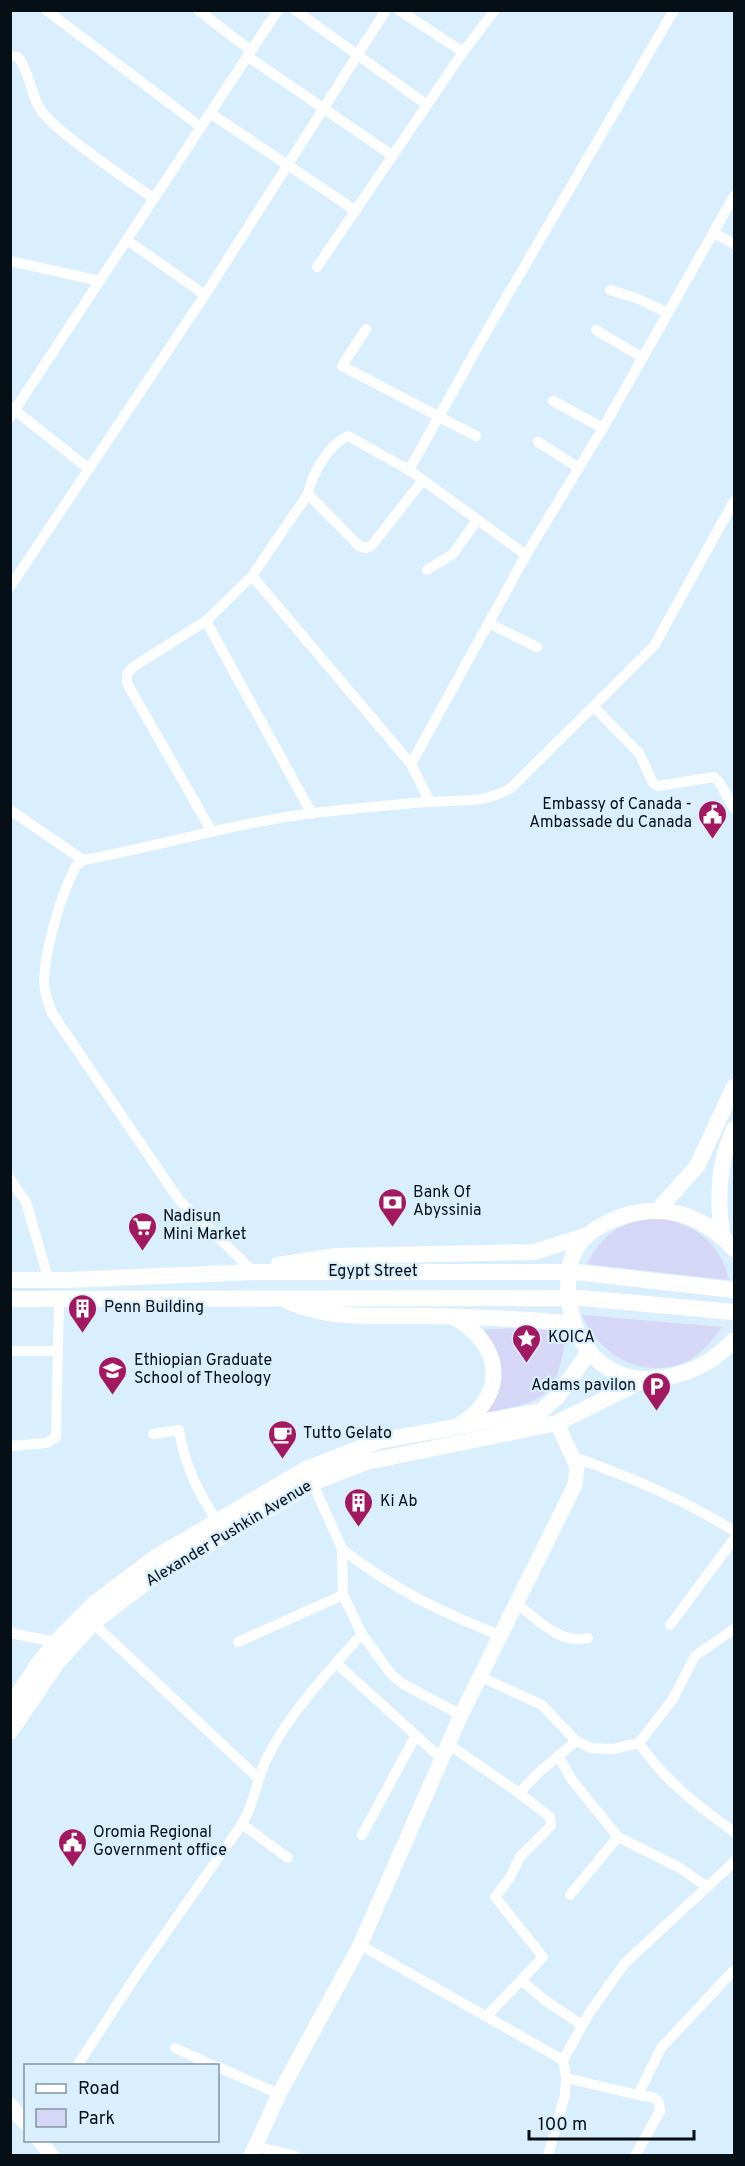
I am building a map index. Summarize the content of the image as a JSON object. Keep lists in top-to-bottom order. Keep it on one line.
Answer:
{"streets":{"main road":["Egypt Street","Alexander Pushkin Avenue"]},"places":{"public building":["Embassy of Canada - Ambassade du Canada","Oromia Regional Government office"],"bank":["Bank Of Abyssinia"],"supermarket":["Nadisun Mini Market"],"building":["Penn Building","Ki Ab"],"place":["KOICA"],"school or university":["Ethiopian Graduate School of Theology"],"parking":["Adams pavilon"],"cafe":["Tutto Gelato"]},"legend":["Road","Park"],"scale_bar":"100 m"}
